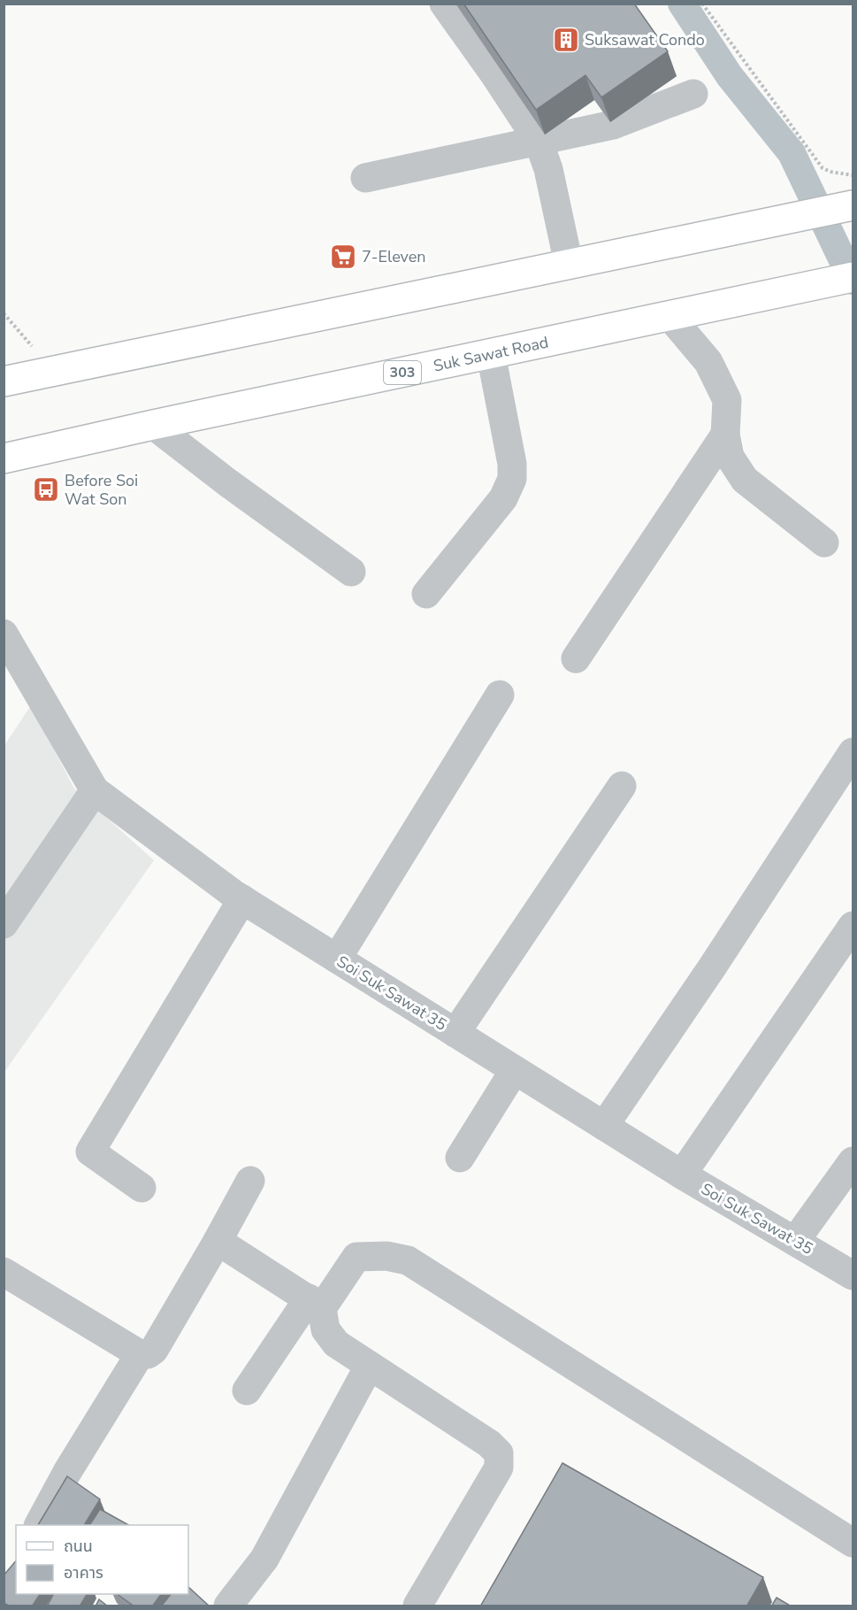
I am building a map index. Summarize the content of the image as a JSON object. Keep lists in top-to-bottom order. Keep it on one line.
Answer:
{"streets":{"main road":["Suk Sawat Road","303"],"street":["Soi Suk Sawat 35"]},"places":{"building":["Suksawat Condo"],"supermarket":["7-Eleven"],"bus stop":["Before Soi Wat Son"]},"legend":["ถนน","อาคาร"]}
